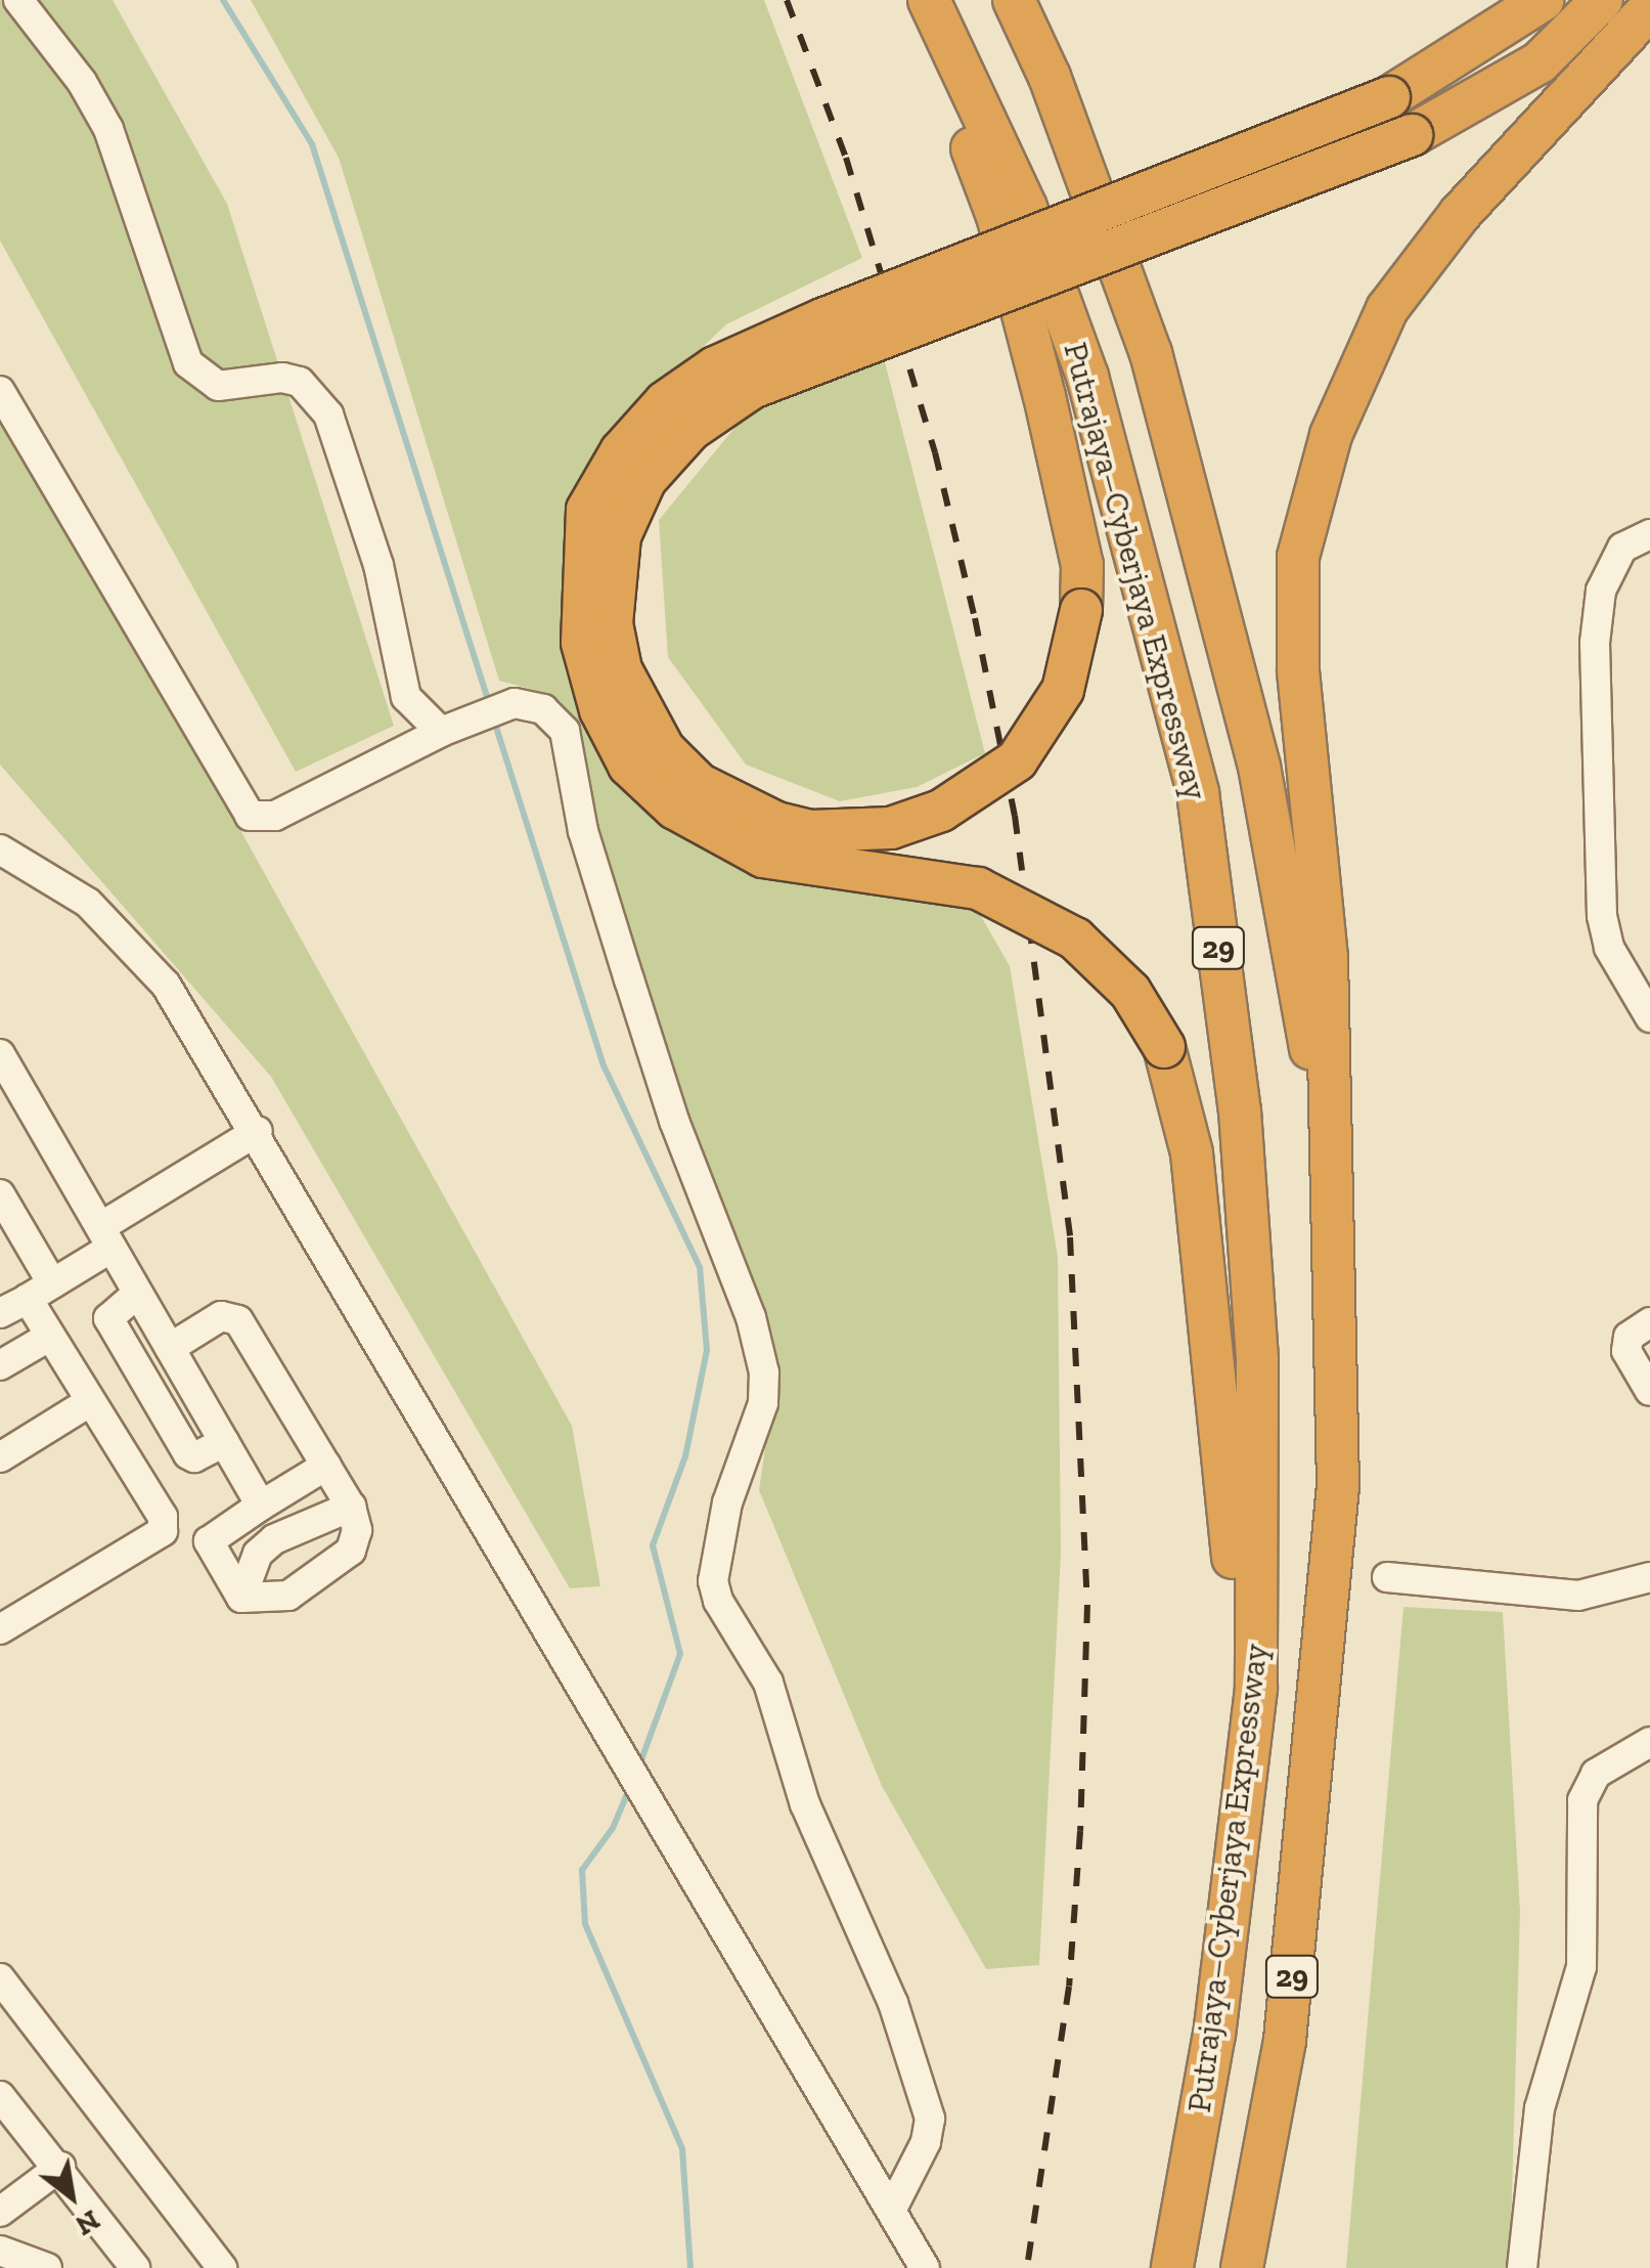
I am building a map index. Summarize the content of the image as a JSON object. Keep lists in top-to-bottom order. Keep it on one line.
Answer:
{"streets":{"highway":["Putrajaya–Cyberjaya Expressway","29"]},"north":"bottom right"}
